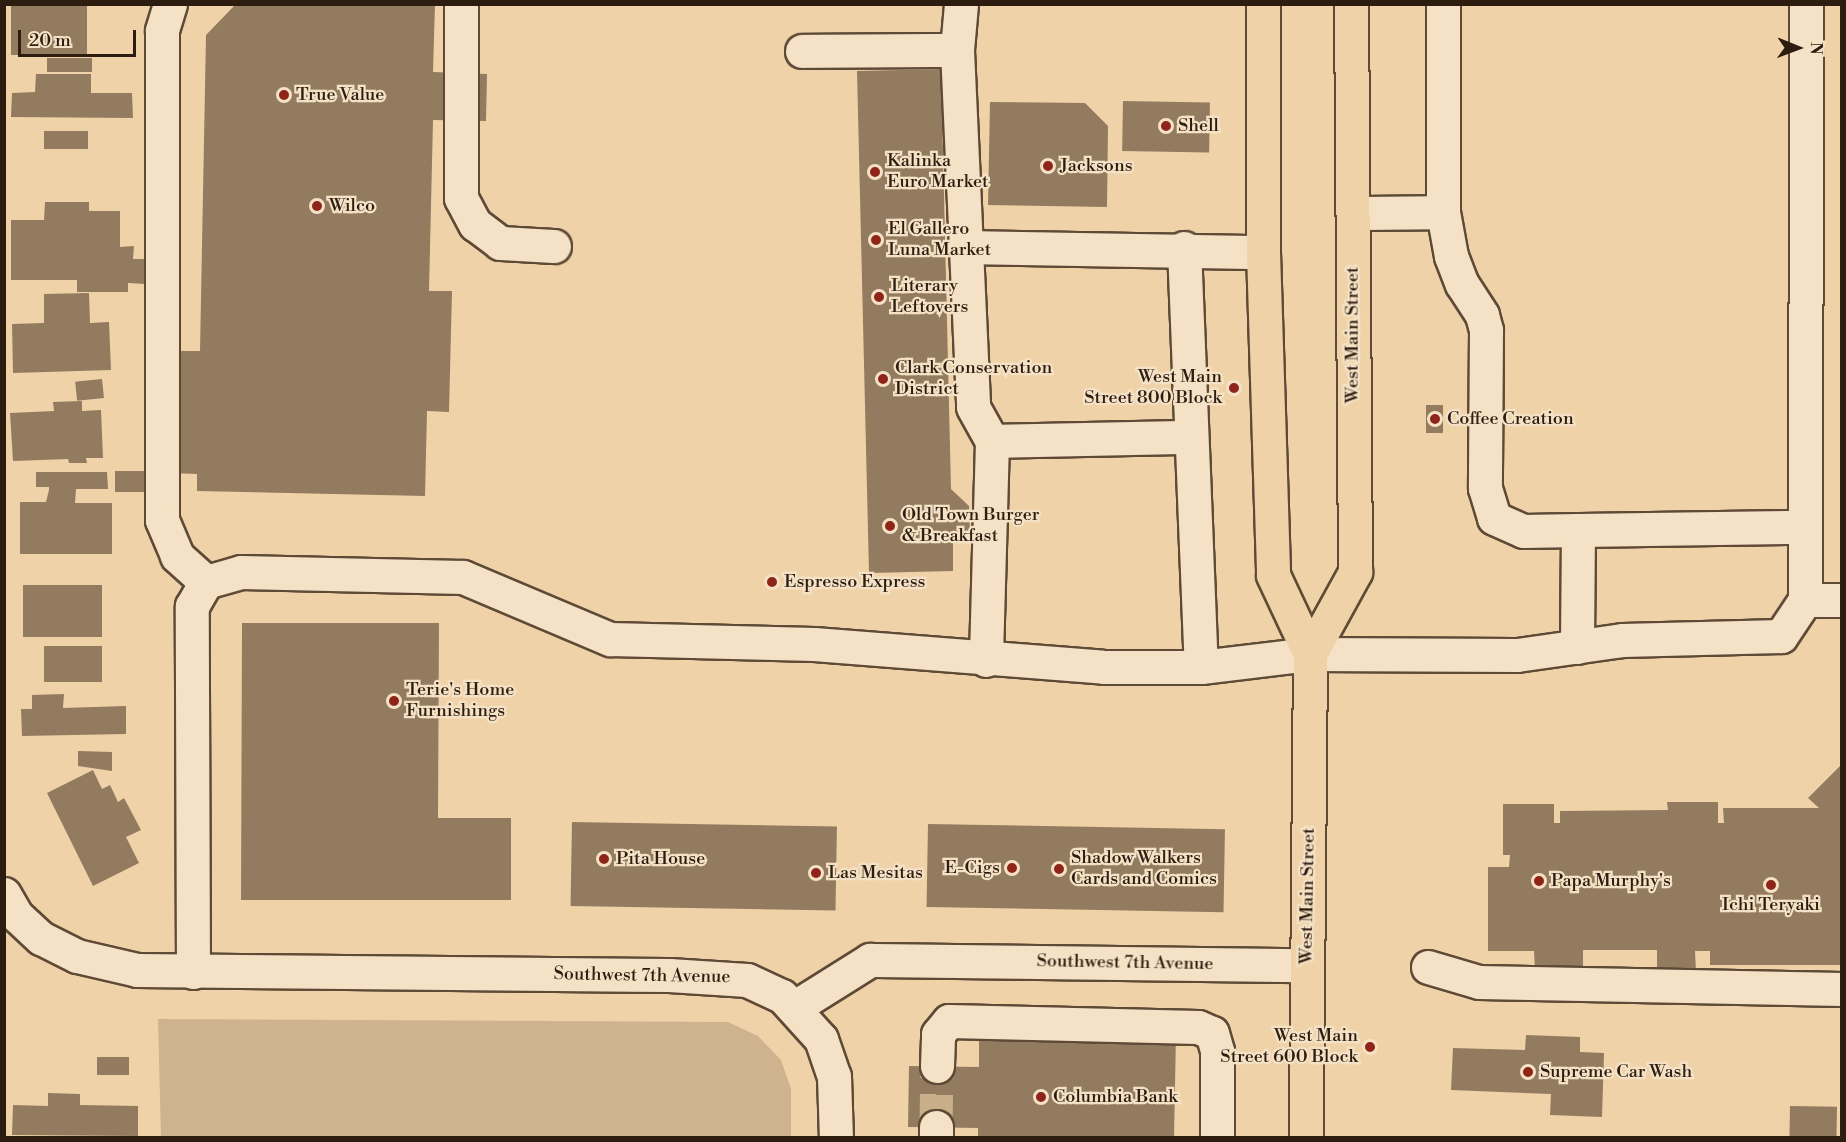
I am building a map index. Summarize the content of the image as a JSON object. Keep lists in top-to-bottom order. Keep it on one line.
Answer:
{"streets":{"main road":["West Main Street"],"street":["Southwest 7th Avenue"]},"crossings":[["West Main Street","Southwest 7th Avenue"]],"places":["True Value","Shell","Jacksons","Kalinka Euro Market","Wilco","El Gallero Luna Market","Literary Leftovers","Clark Conservation District","West Main Street 800 Block","Coffee Creation","Old Town Burger & Breakfast","Espresso Express","Terie's Home Furnishings","Pita House","E-Cigs","Shadow Walkers Cards and Comics","Las Mesitas","Papa Murphy's","Ichi Teryaki","West Main Street 600 Block","Supreme Car Wash","Columbia Bank"],"scale_bar":"20 m","north":"right"}
